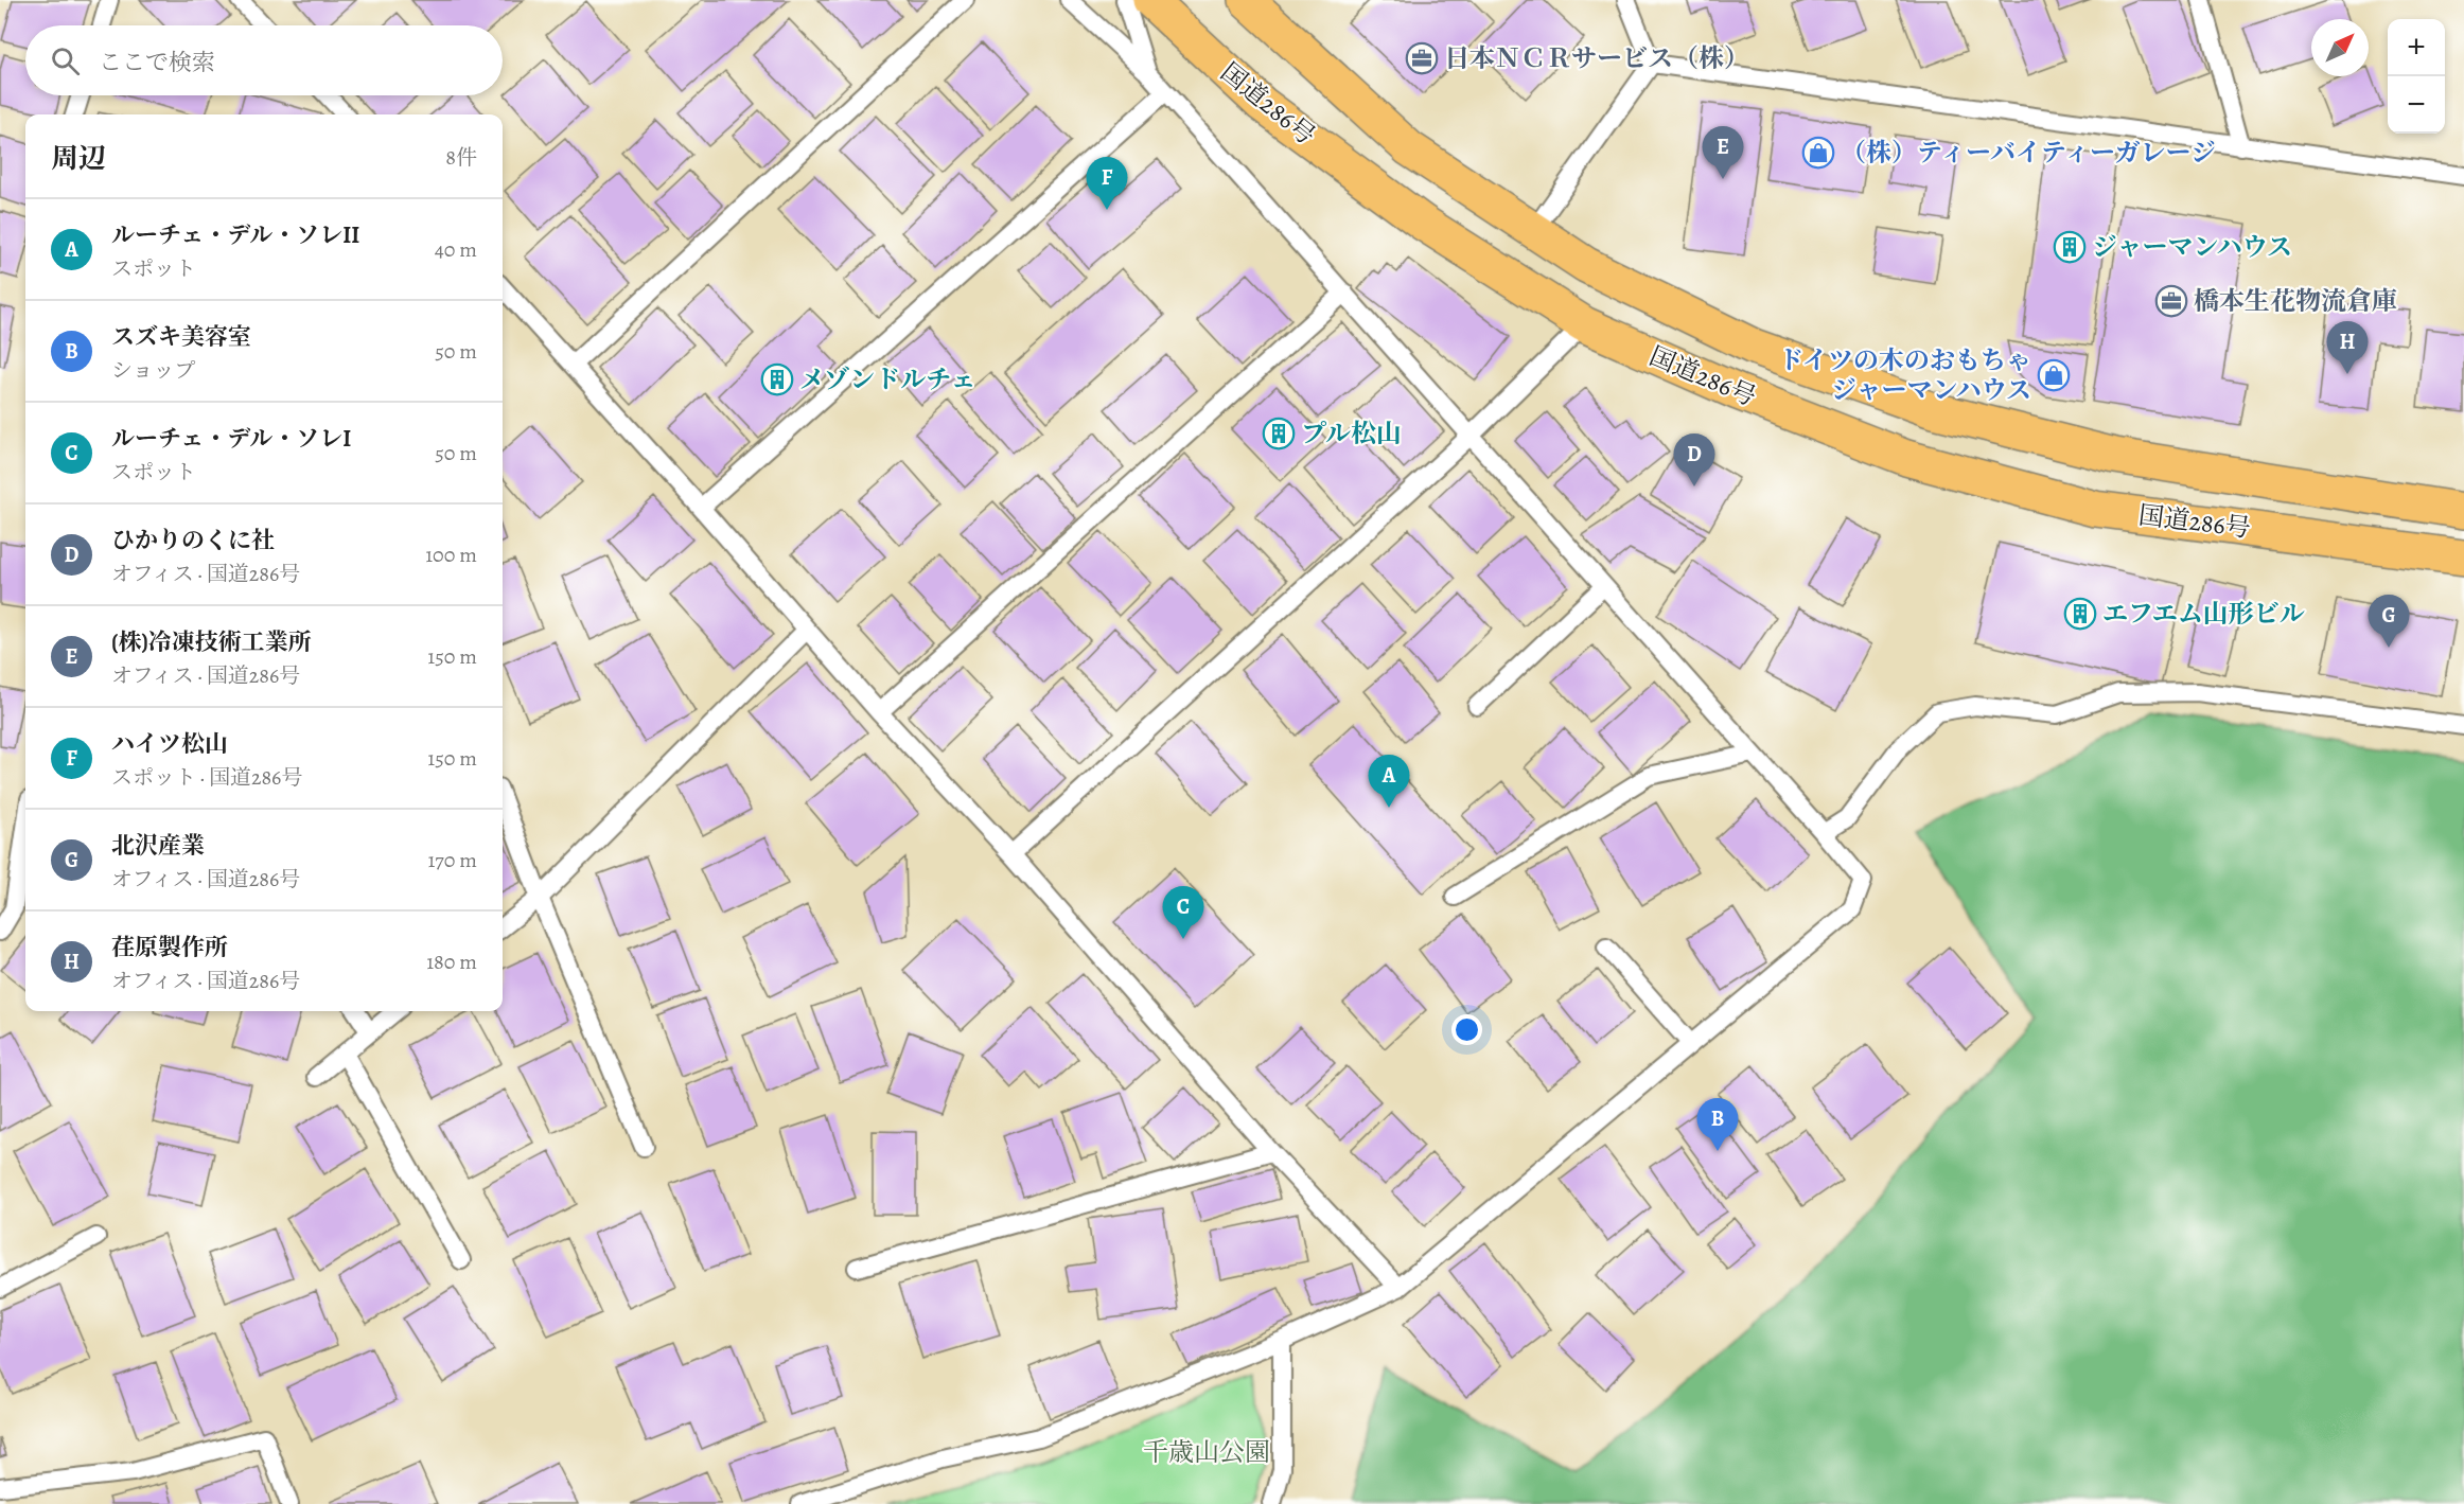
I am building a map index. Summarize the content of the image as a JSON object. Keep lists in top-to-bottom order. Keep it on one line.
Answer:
{"streets":{"highway":["国道286号"]},"parks":["千歳山公園"],"places":{"office":["日本ＮＣＲサービス（株）","橋本生花物流倉庫"],"shop":["（株）ティーバイティーガレージ","ドイツの木のおもちゃ ジャーマンハウス"],"building":["ジャーマンハウス","メゾンドルチェ","プル松山","エフエム山形ビル"]},"north":"top right","page":{"map_buttons":["+","−"],"search":"ここで検索","heading":["周辺","8件"],"pins":["E","F","H","D","G","A","C","B"],"list":[{"mark":"A","name":"ルーチェ・デル・ソレII","note":"スポット","value":"40 m"},{"mark":"B","name":"スズキ美容室","note":"ショップ","value":"50 m"},{"mark":"C","name":"ルーチェ・デル・ソレI","note":"スポット","value":"50 m"},{"mark":"D","name":"ひかりのくに社","note":"オフィス · 国道286号","value":"100 m"},{"mark":"E","name":"(株)冷凍技術工業所","note":"オフィス · 国道286号","value":"150 m"},{"mark":"F","name":"ハイツ松山","note":"スポット · 国道286号","value":"150 m"},{"mark":"G","name":"北沢産業","note":"オフィス · 国道286号","value":"170 m"},{"mark":"H","name":"荏原製作所","note":"オフィス · 国道286号","value":"180 m"}]}}
